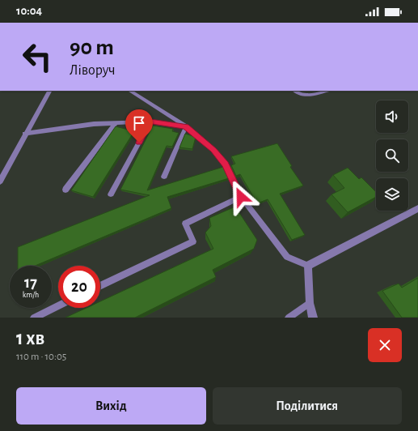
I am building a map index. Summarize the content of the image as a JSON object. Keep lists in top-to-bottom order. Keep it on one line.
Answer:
{"page":{"status":"10:04","turn":["90 m","Ліворуч"],"speed":"17 km/h","limit":"20","heading":["1 хв","110 m · 10:05"],"buttons":["Вихід","Поділитися"]}}
